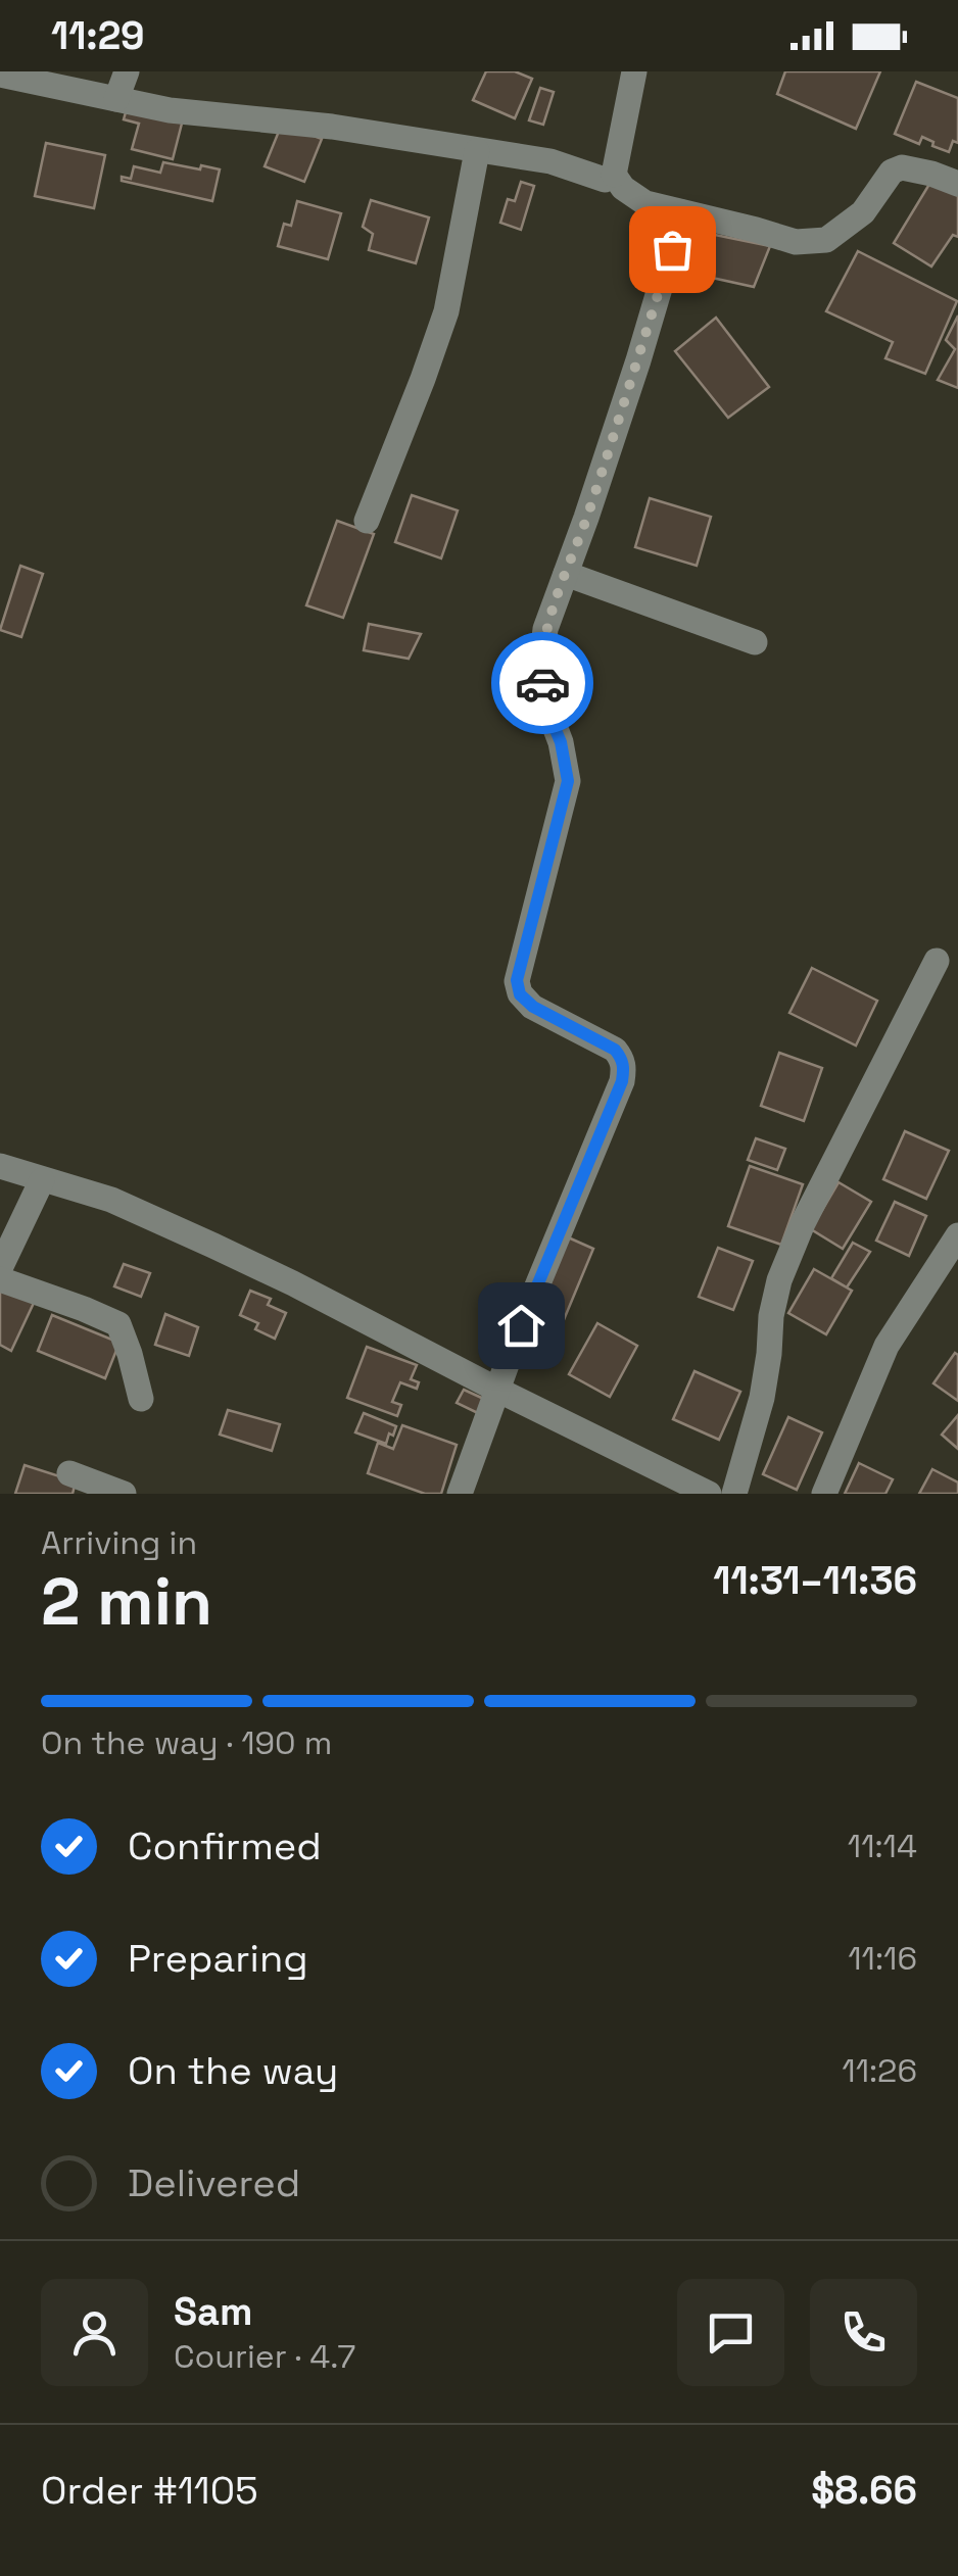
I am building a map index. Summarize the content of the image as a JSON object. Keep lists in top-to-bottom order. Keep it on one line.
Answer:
{"page":{"status":"11:29","heading":["2 min","Arriving in","11:31–11:36"],"panel":["Sam","Courier · 4.7","Order #1105","$8.66"],"bar":"On the way · 190 m","list":[["Confirmed","11:14"],["Preparing","11:16"],["On the way","11:26"],"Delivered"]}}
